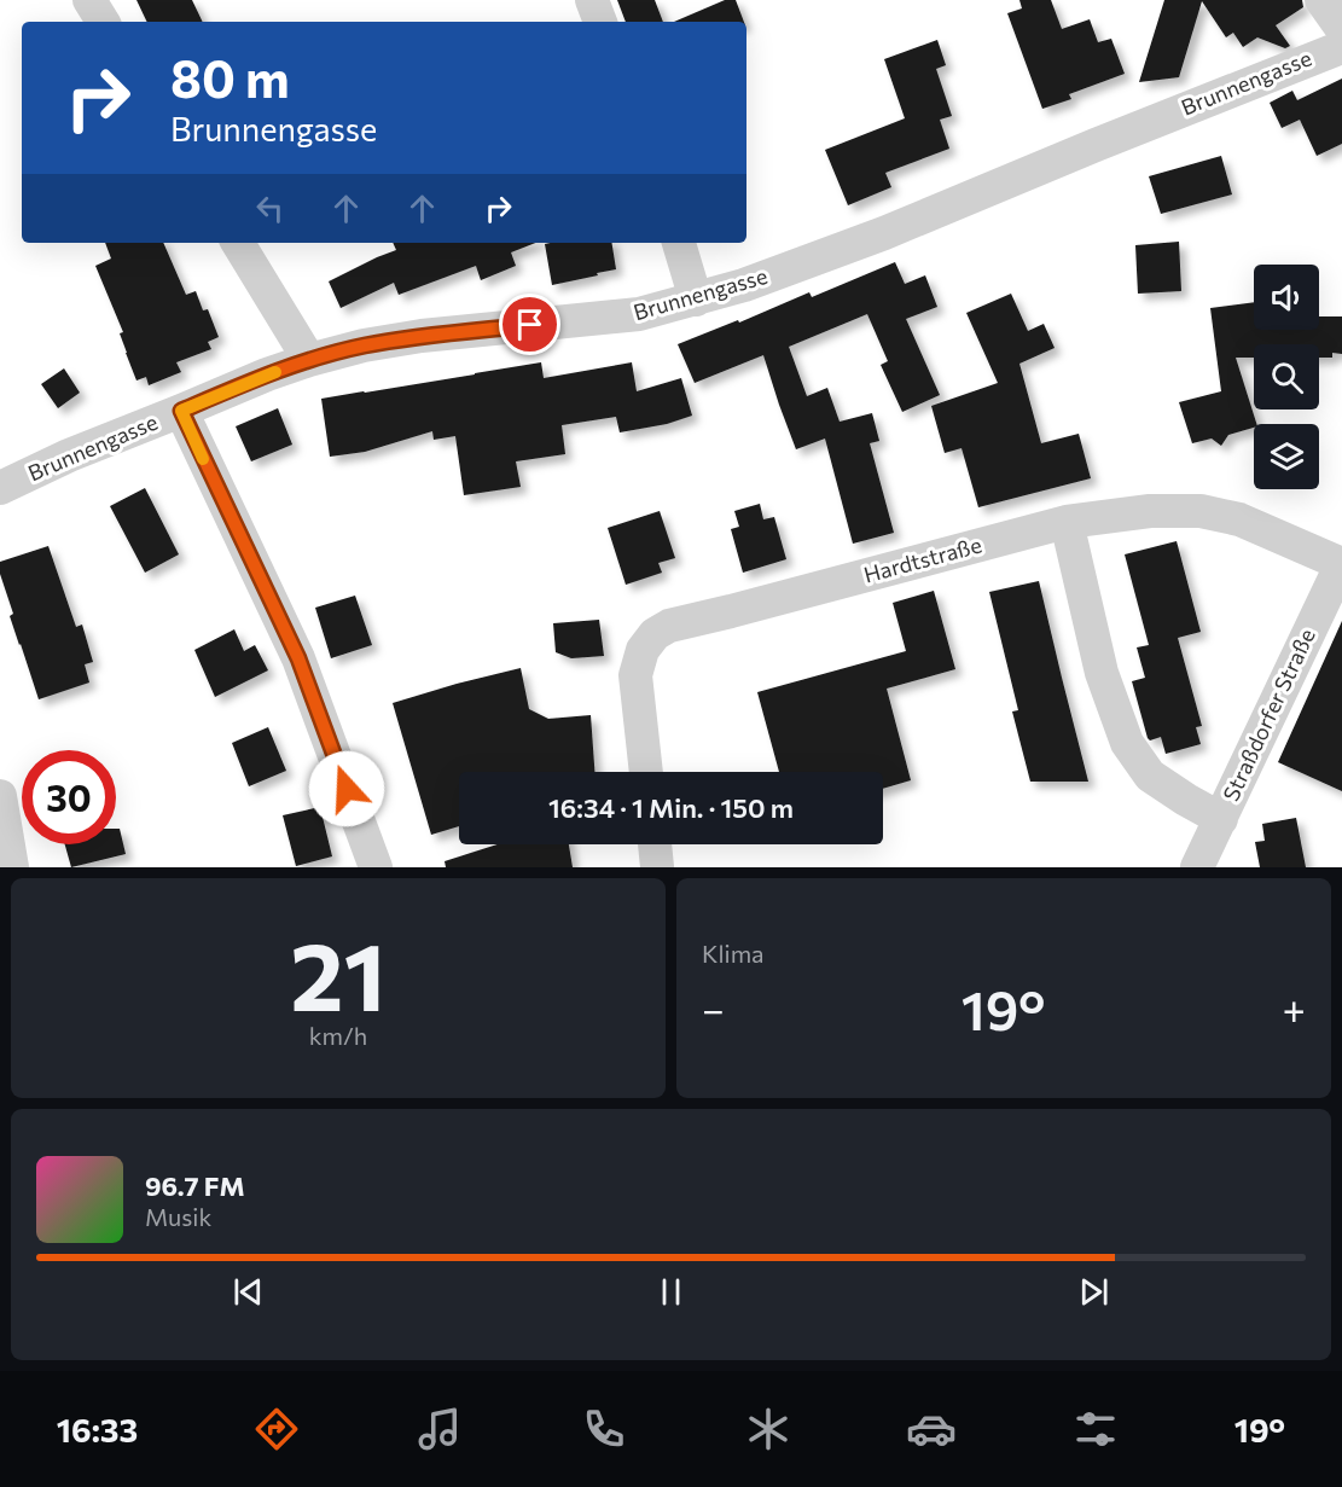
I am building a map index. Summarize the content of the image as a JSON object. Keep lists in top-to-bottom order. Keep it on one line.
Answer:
{"streets":{"street":["Brunnengasse","Hardtstraße","Straßdorfer Straße"]},"crossings":[["Hardtstraße","Straßdorfer Straße"]],"page":{"turn":["80 m","Brunnengasse"],"limit":"30","trip":"16:34 · 1 Min. · 150 m","tile":[["21","km/h"],"Klima"],"heat":["−","19°","+"],"song":["96.7 FM","Musik"],"tabs":["16:33","19°"]}}
